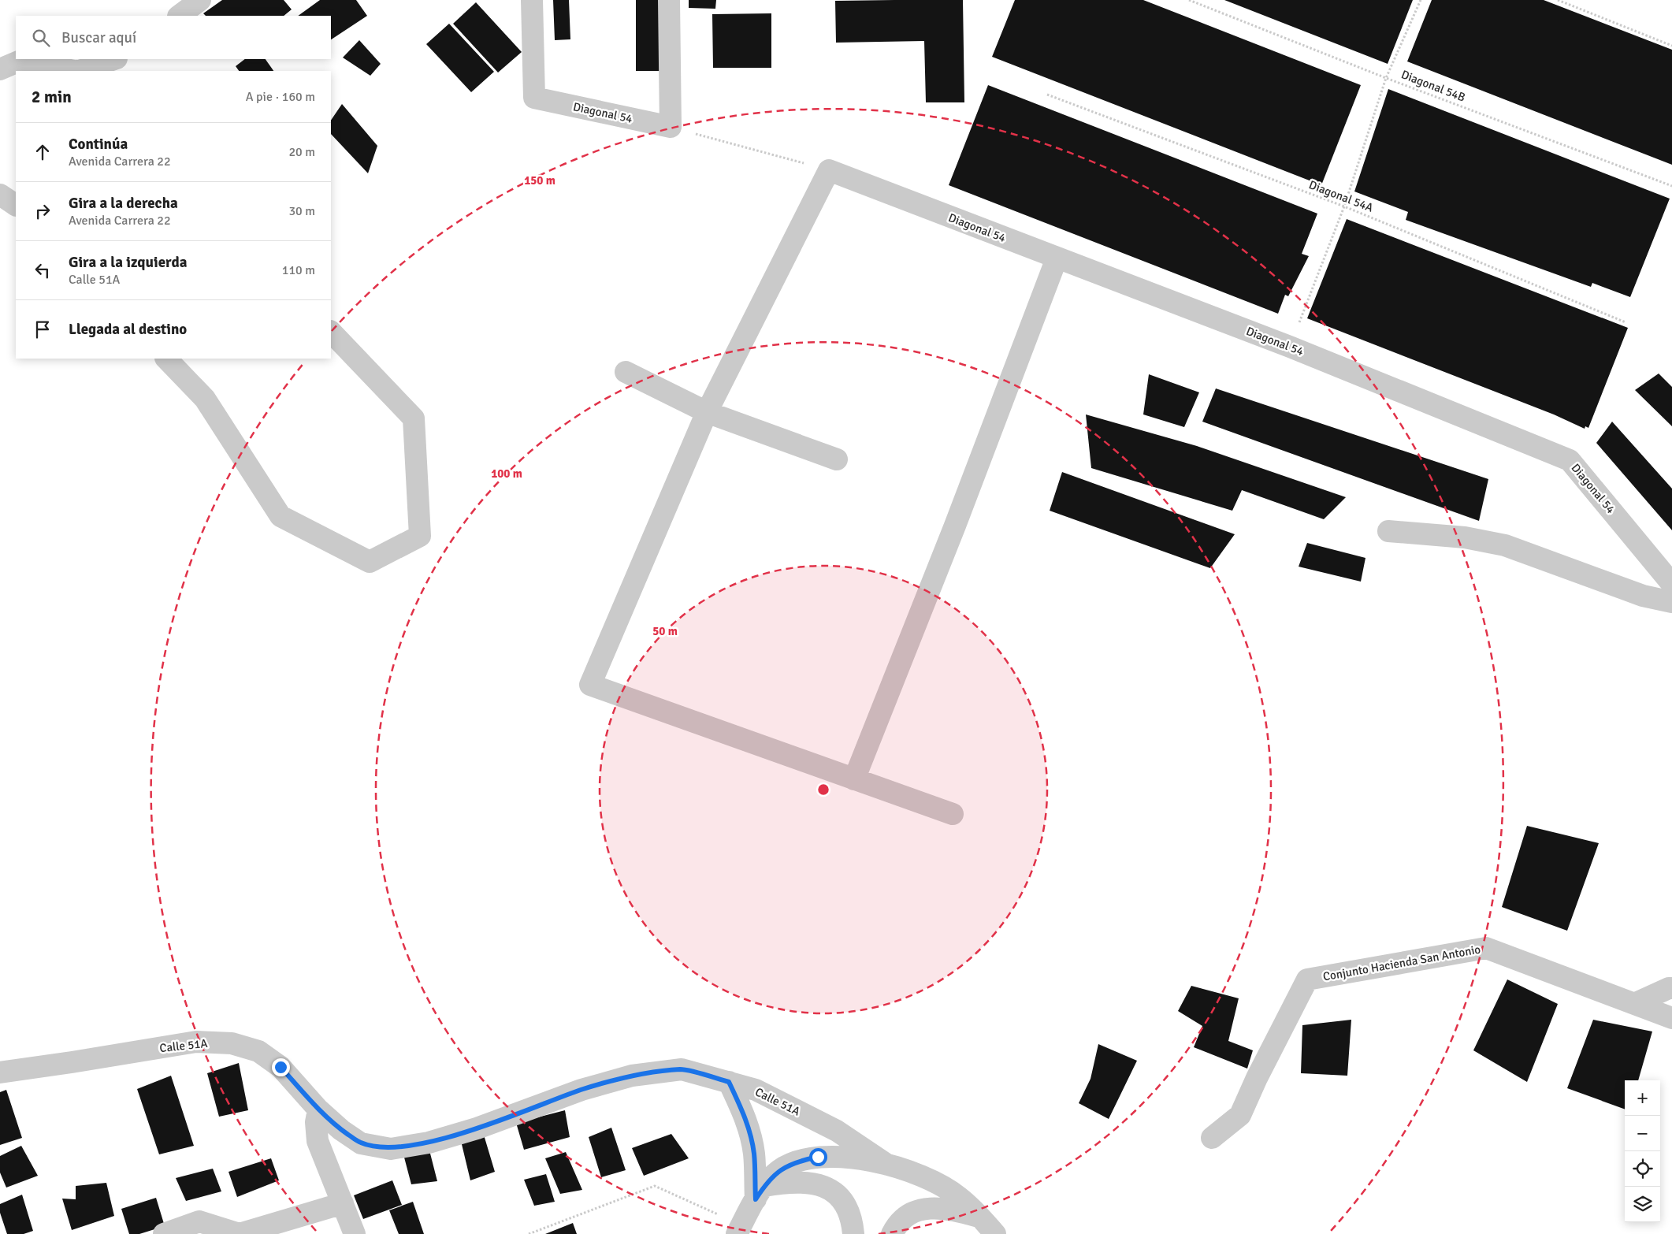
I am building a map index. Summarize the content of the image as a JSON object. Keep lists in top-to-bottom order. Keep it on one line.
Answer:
{"streets":{"street":["Diagonal 54","Conjunto Hacienda San Antonio","Calle 51A"],"path":["Diagonal 54B","Diagonal 54A"]},"page":{"search":"Buscar aquí","heading":["2 min","A pie · 160 m"],"list":[["Continúa","Avenida Carrera 22","20 m"],["Gira a la derecha","Avenida Carrera 22","30 m"],["Gira a la izquierda","Calle 51A","110 m"],"Llegada al destino"],"map_buttons":["+","−"]},"rings":["150 m","100 m","50 m"]}
